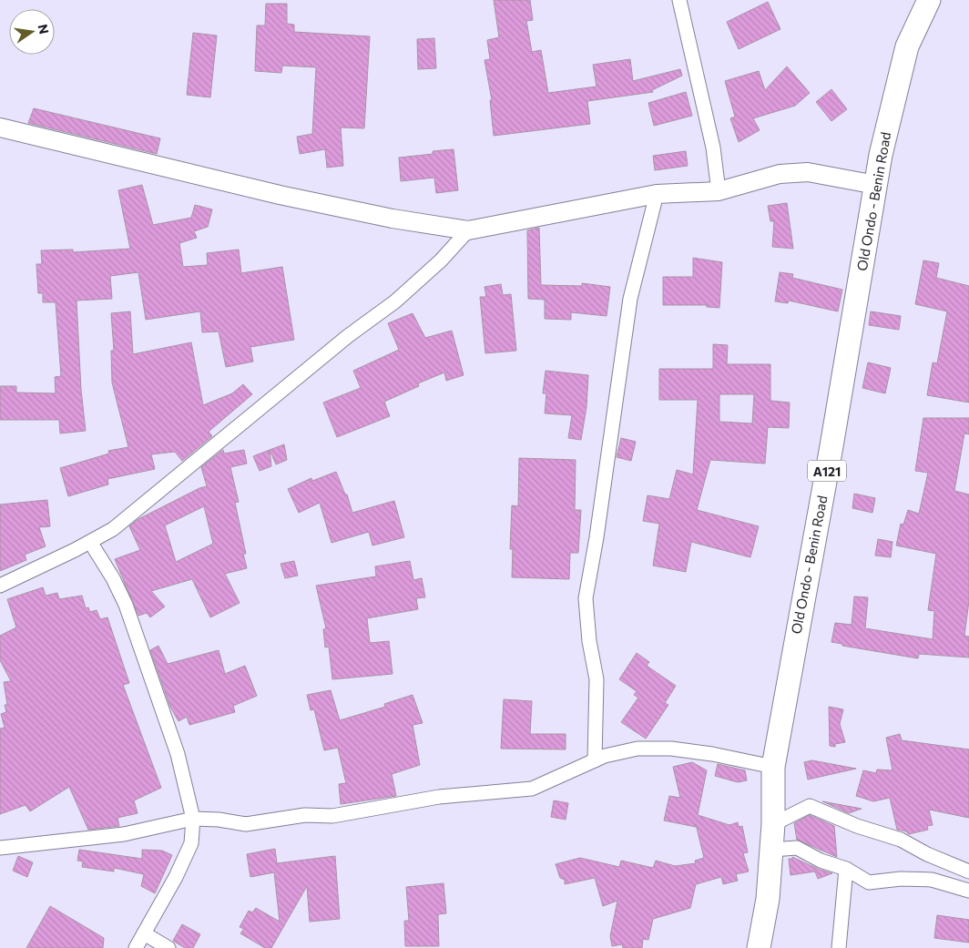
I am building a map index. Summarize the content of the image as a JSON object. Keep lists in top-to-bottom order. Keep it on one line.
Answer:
{"streets":{"main road":["Old Ondo - Benin Road","A121"]},"north":"right"}
